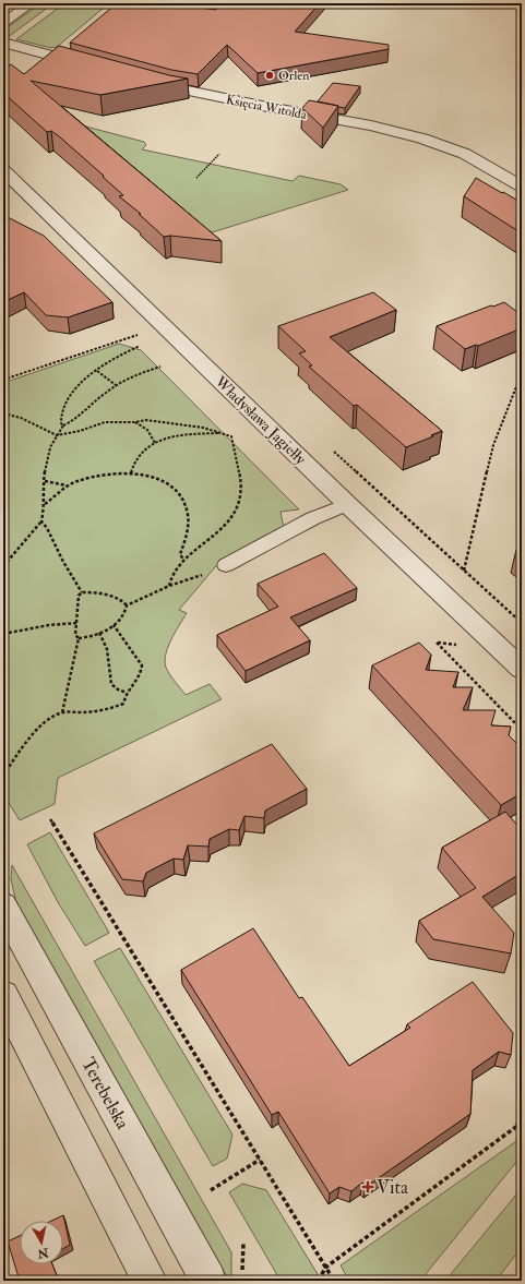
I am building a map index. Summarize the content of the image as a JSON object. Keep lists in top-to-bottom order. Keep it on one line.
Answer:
{"streets":{"street":["Księcia Witolda","Władysława Jagiełły","Terebelska"]},"places":{"other":["Orlen"],"health":["Vita"]},"north":"bottom"}
